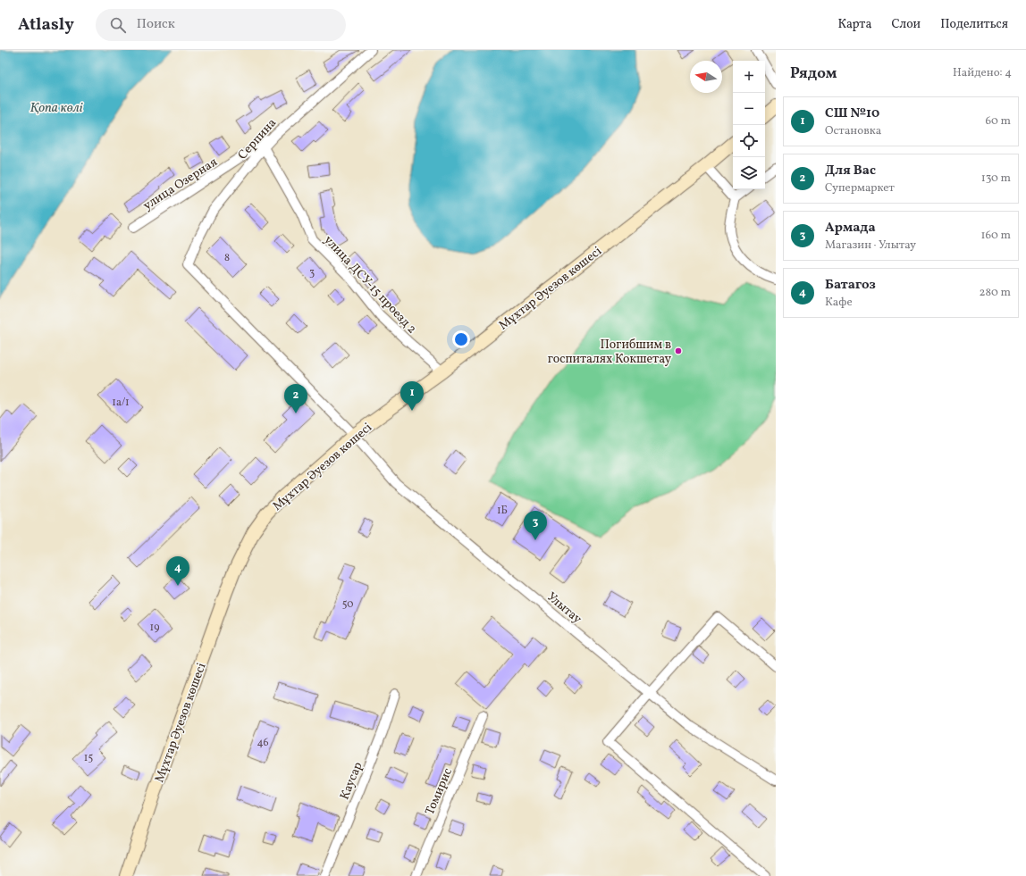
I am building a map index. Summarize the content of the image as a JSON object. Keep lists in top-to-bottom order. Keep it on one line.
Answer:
{"streets":{"main road":["Мұхтар Әуезов көшесі"],"street":["Серпина","улица Озерная","улица ДСУ-15 проезд 2","Улытау","Каусар","Томирис"]},"crossings":[["Серпина","улица Озерная"],["Серпина","улица ДСУ-15 проезд 2"],["Серпина","Мұхтар Әуезов көшесі"],["Серпина","Улытау"],["улица ДСУ-15 проезд 2","Мұхтар Әуезов көшесі"],["Мұхтар Әуезов көшесі","Улытау"]],"water":["Қопа көлі"],"places":["Погибшим в госпиталях Кокшетау"],"house_numbers":["8","3","1а/1","1Б","50","19","46","15"],"north":"left","page":{"header":"Atlasly","search":"Поиск","nav":["Карта","Слои","Поделиться"],"heading":["Рядом","Найдено: 4"],"map_buttons":["+","−"],"list":[{"mark":"1","name":"СШ №10","note":"Остановка","value":"60 m"},{"mark":"2","name":"Для Вас","note":"Супермаркет","value":"130 m"},{"mark":"3","name":"Армада","note":"Магазин · Улытау","value":"160 m"},{"mark":"4","name":"Батагоз","note":"Кафе","value":"280 m"}],"pins":["1","2","3","4"]}}
